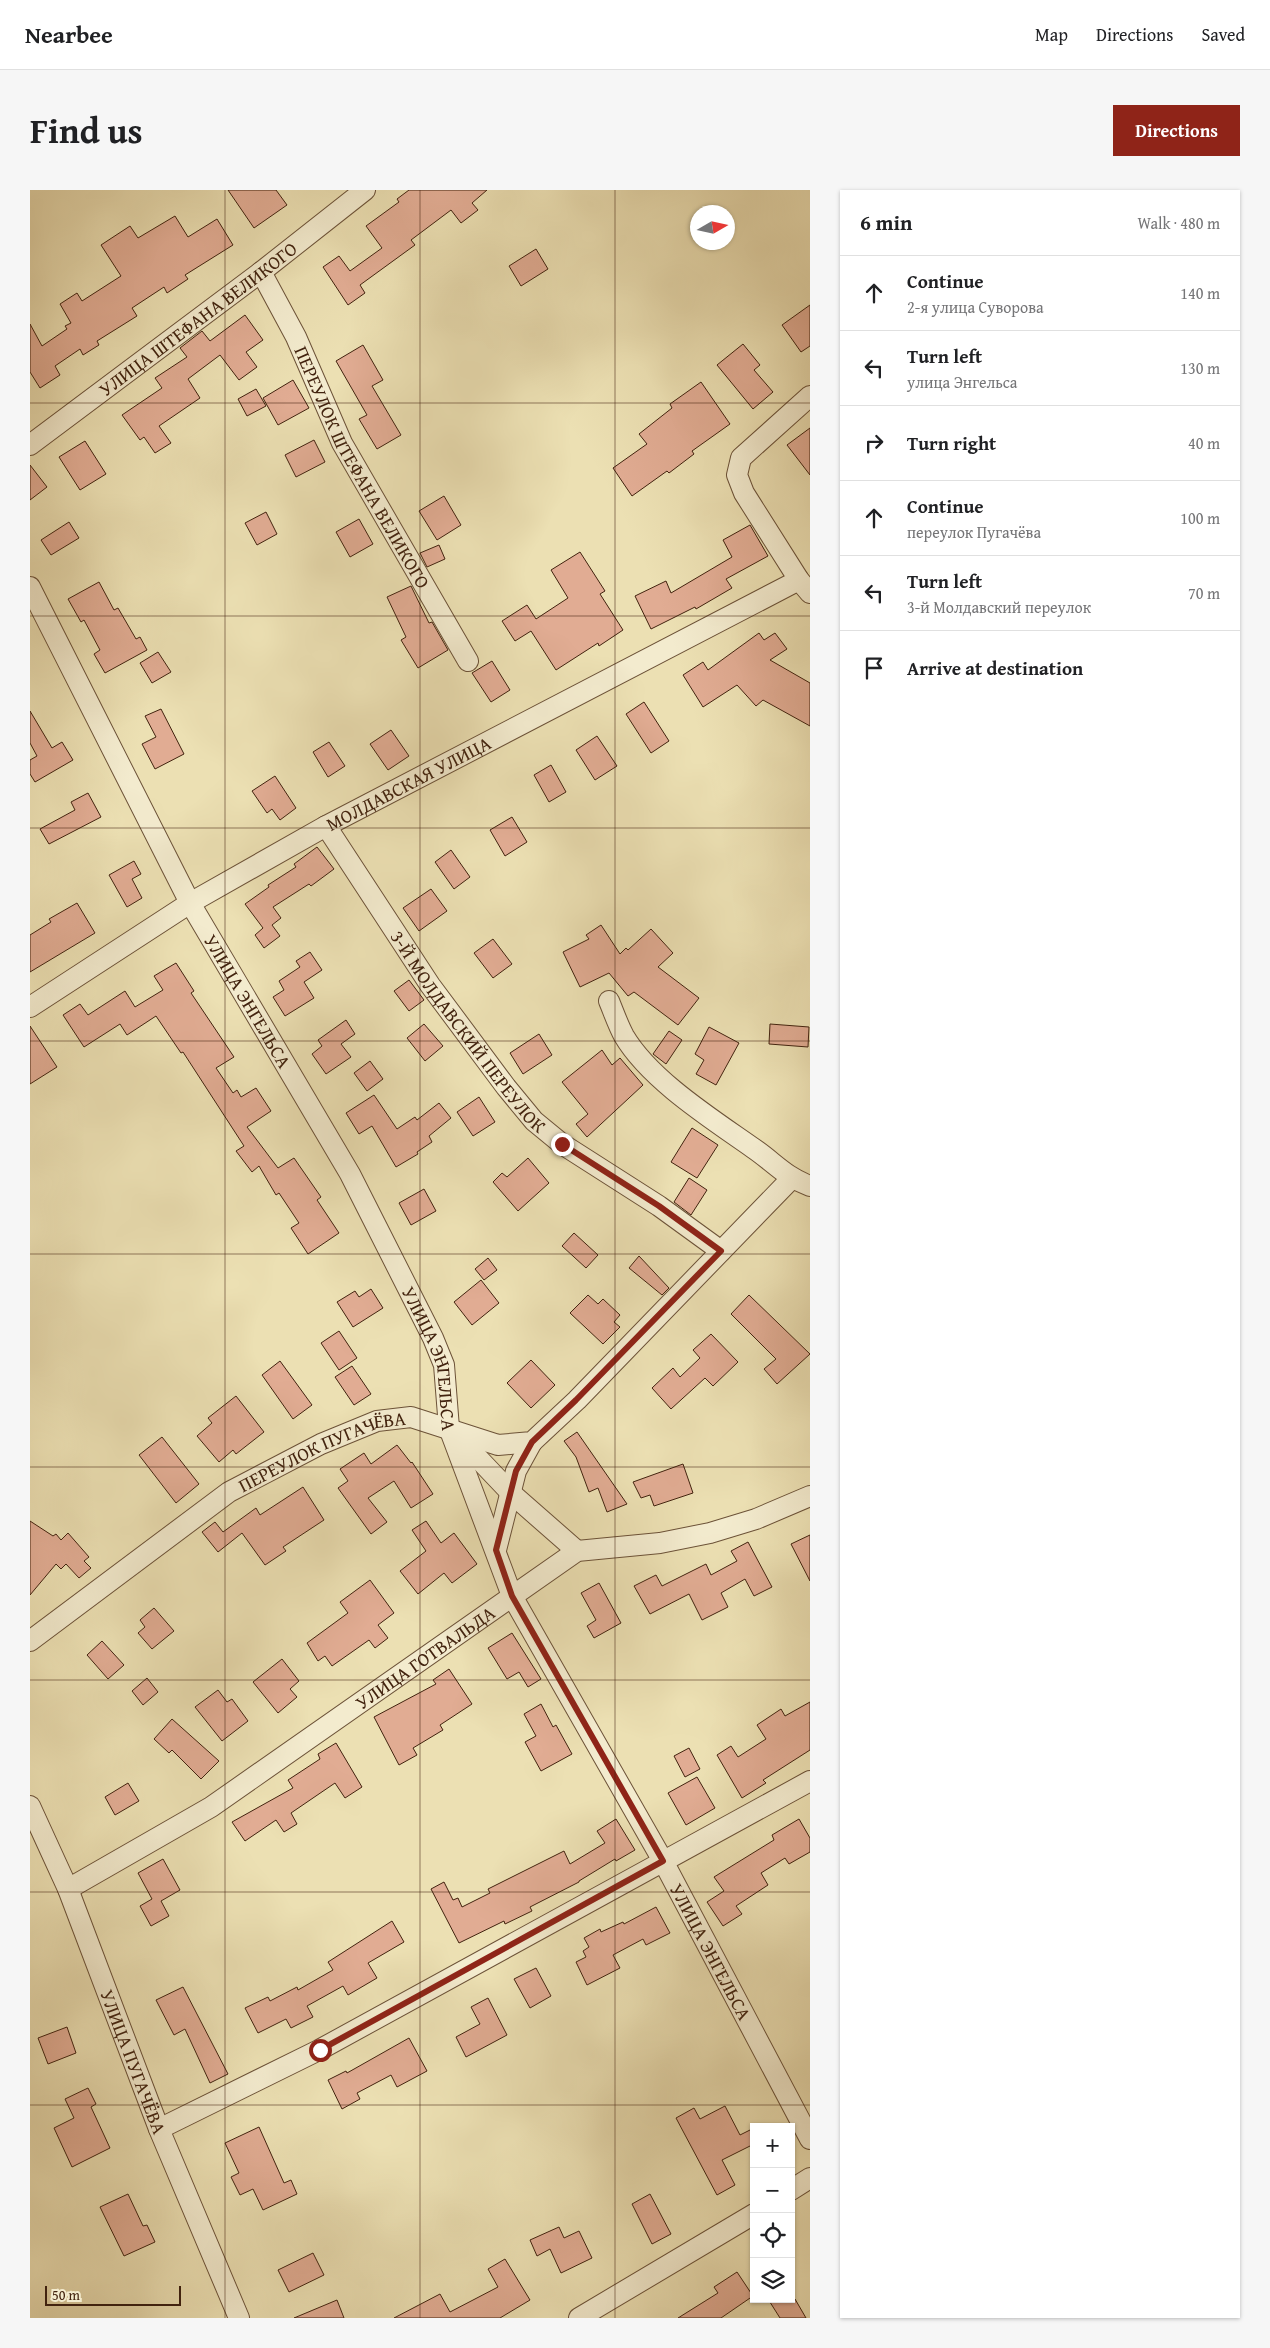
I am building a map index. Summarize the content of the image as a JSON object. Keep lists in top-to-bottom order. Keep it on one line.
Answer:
{"streets":{"street":["УЛИЦА ШТЕФАНА ВЕЛИКОГО","ПЕРЕУЛОК ШТЕФАНА ВЕЛИКОГО","МОЛДАВСКАЯ УЛИЦА","УЛИЦА ЭНГЕЛЬСА","3-Й МОЛДАВСКИЙ ПЕРЕУЛОК","ПЕРЕУЛОК ПУГАЧЁВА","УЛИЦА ГОТВАЛЬДА","УЛИЦА ПУГАЧЁВА"]},"crossings":[["УЛИЦА ШТЕФАНА ВЕЛИКОГО","ПЕРЕУЛОК ШТЕФАНА ВЕЛИКОГО"],["МОЛДАВСКАЯ УЛИЦА","УЛИЦА ЭНГЕЛЬСА"],["МОЛДАВСКАЯ УЛИЦА","3-Й МОЛДАВСКИЙ ПЕРЕУЛОК"],["УЛИЦА ЭНГЕЛЬСА","ПЕРЕУЛОК ПУГАЧЁВА"],["УЛИЦА ЭНГЕЛЬСА","УЛИЦА ГОТВАЛЬДА"],["УЛИЦА ГОТВАЛЬДА","УЛИЦА ПУГАЧЁВА"]],"scale_bar":"50 m","north":"right","page":{"header":"Nearbee","nav":["Map","Directions","Saved"],"title":"Find us","buttons":"Directions","heading":["6 min","Walk · 480 m"],"list":[["Continue","2-я улица Суворова","140 m"],["Turn left","улица Энгельса","130 m"],["Turn right","40 m"],["Continue","переулок Пугачёва","100 m"],["Turn left","3-й Молдавский переулок","70 m"],"Arrive at destination"],"map_buttons":["+","−"],"scale":"50 m"}}
